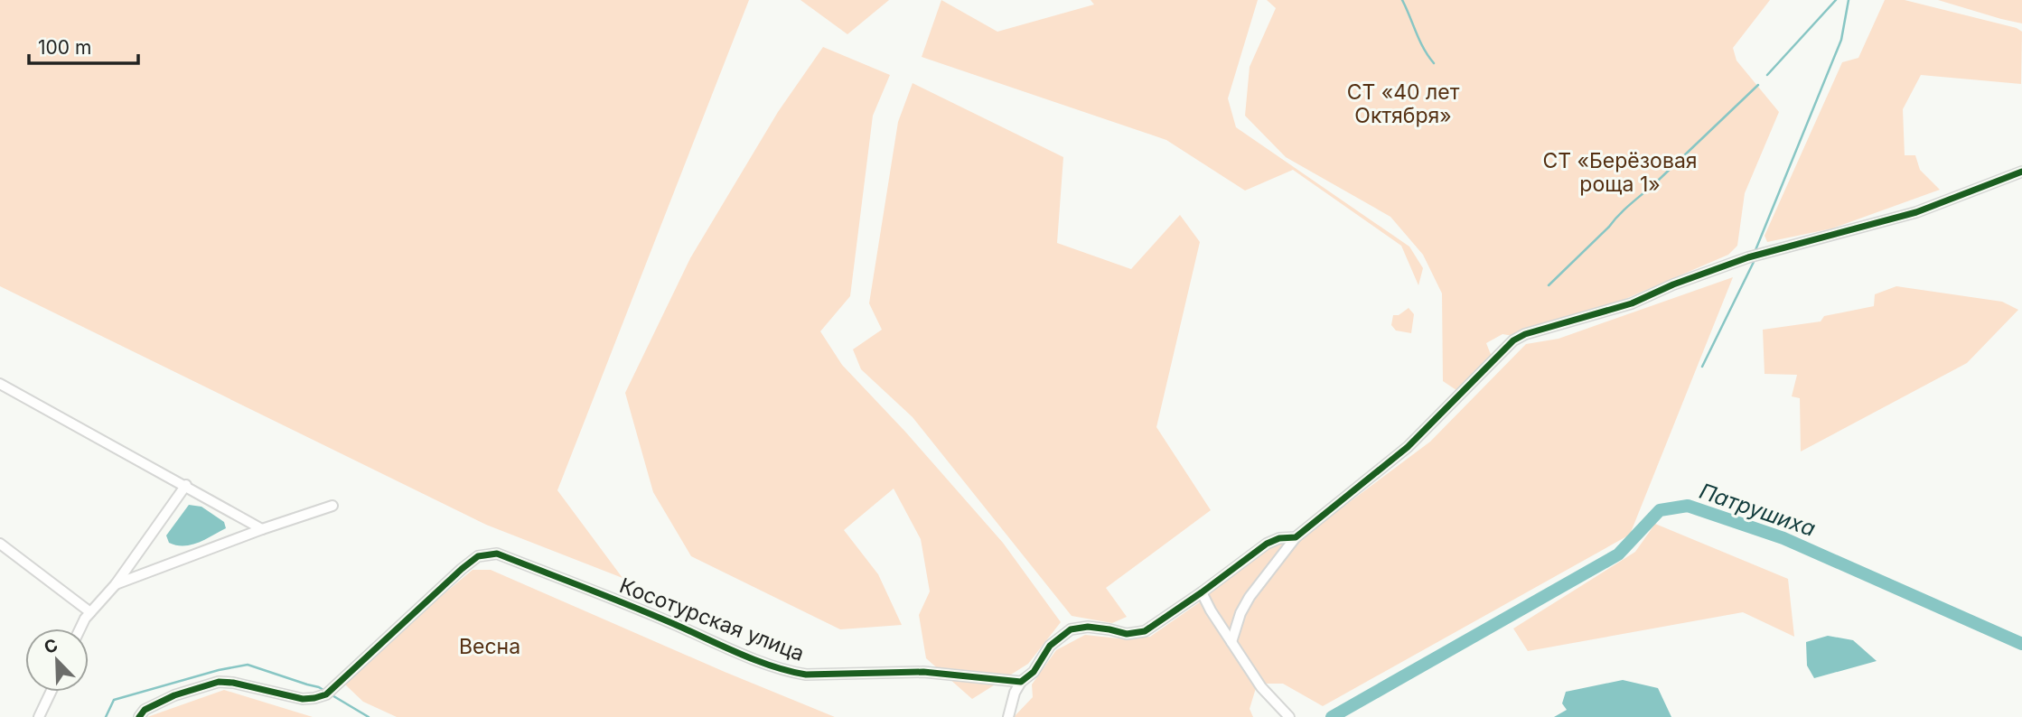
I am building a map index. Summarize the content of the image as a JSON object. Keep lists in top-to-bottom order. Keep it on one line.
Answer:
{"streets":{"street":["Косотурская улица"]},"water":["Патрушиха"],"parks":["СТ «40 лет Октября»","СТ «Берёзовая роща 1»","Весна"],"scale_bar":"100 m","north":"top left"}
